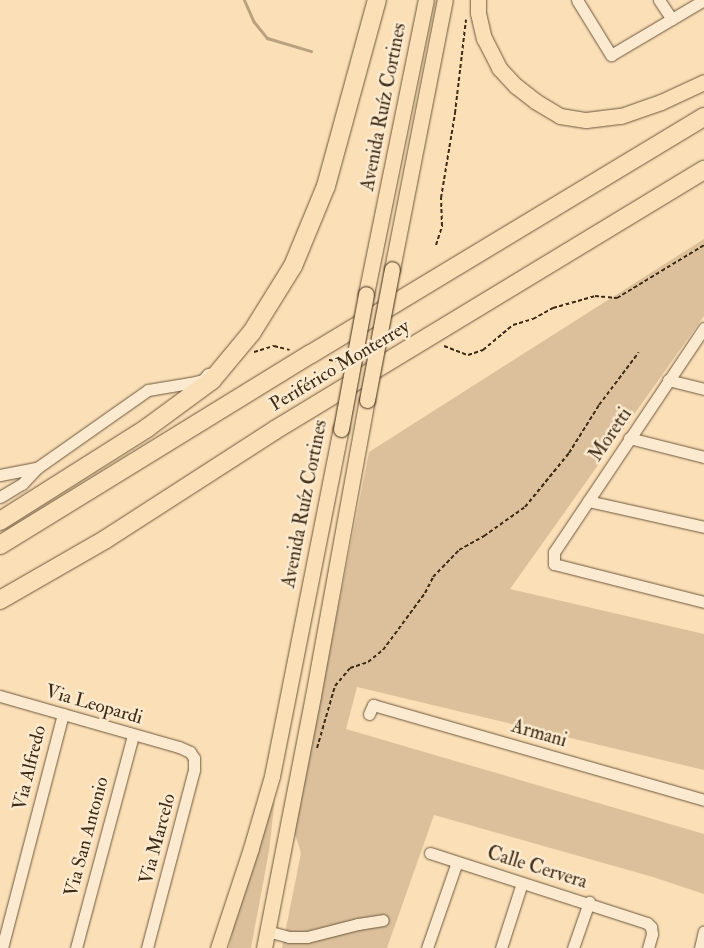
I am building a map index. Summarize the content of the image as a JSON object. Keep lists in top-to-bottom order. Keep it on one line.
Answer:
{"streets":{"highway":["Periférico Monterrey"],"main road":["Avenida Ruíz Cortines"],"street":["Moretti","Via Leopardi","Armani","Via Alfredo","Via San Antonio","Via Marcelo","Calle Cervera"]},"crossings":[["Via Leopardi","Via Alfredo"],["Via Leopardi","Via San Antonio"],["Via Leopardi","Via Marcelo"]]}
